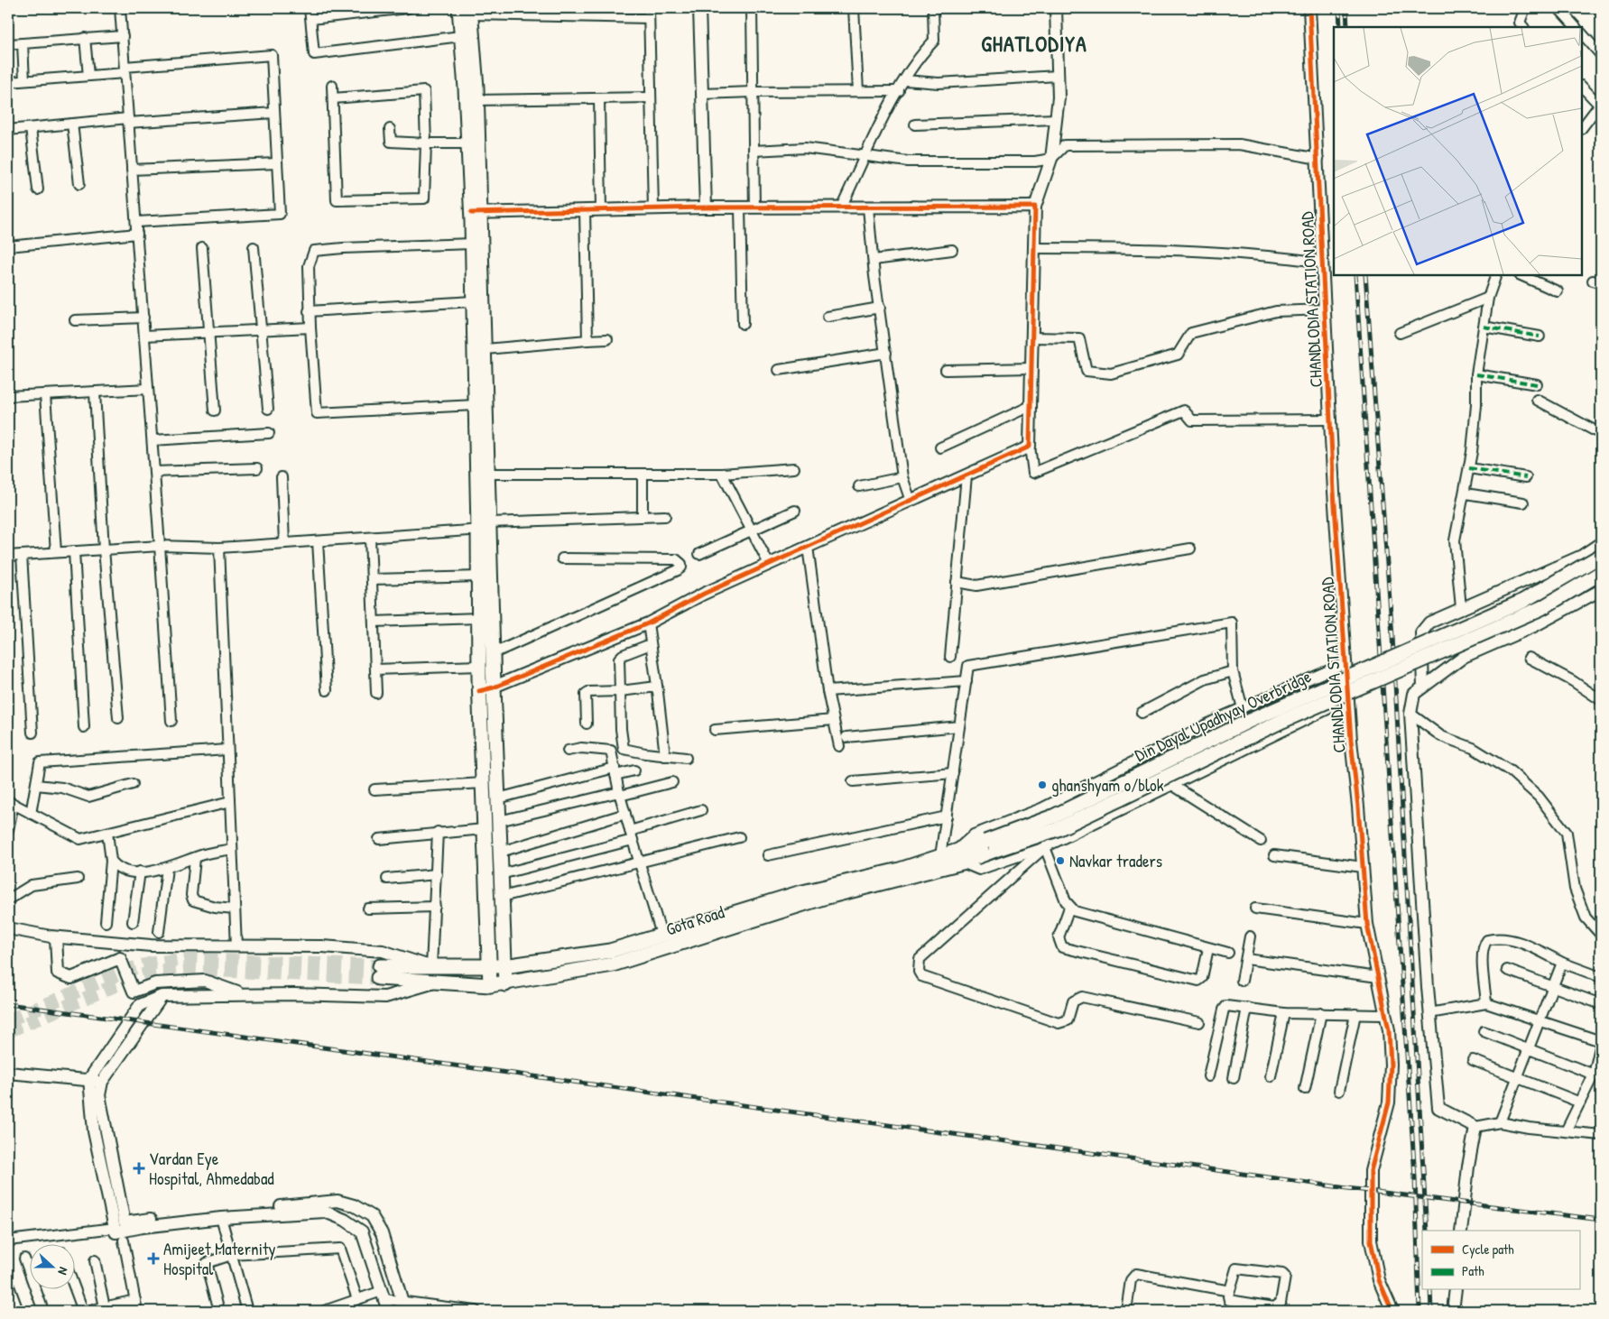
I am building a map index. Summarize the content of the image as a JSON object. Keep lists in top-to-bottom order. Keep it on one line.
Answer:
{"streets":{"main road":["Din Dayal Upadhyay Overbridge","Gota Road"],"street":["CHANDLODIA STATION ROAD"]},"crossings":[["Din Dayal Upadhyay Overbridge","Gota Road"]],"districts":["GHATLODIYA"],"places":{"other":["ghanshyam o/blok","Navkar traders"],"health":["Vardan Eye Hospital, Ahmedabad","Amijeet Maternity Hospital"]},"legend":["Cycle path","Path"],"north":"right"}
